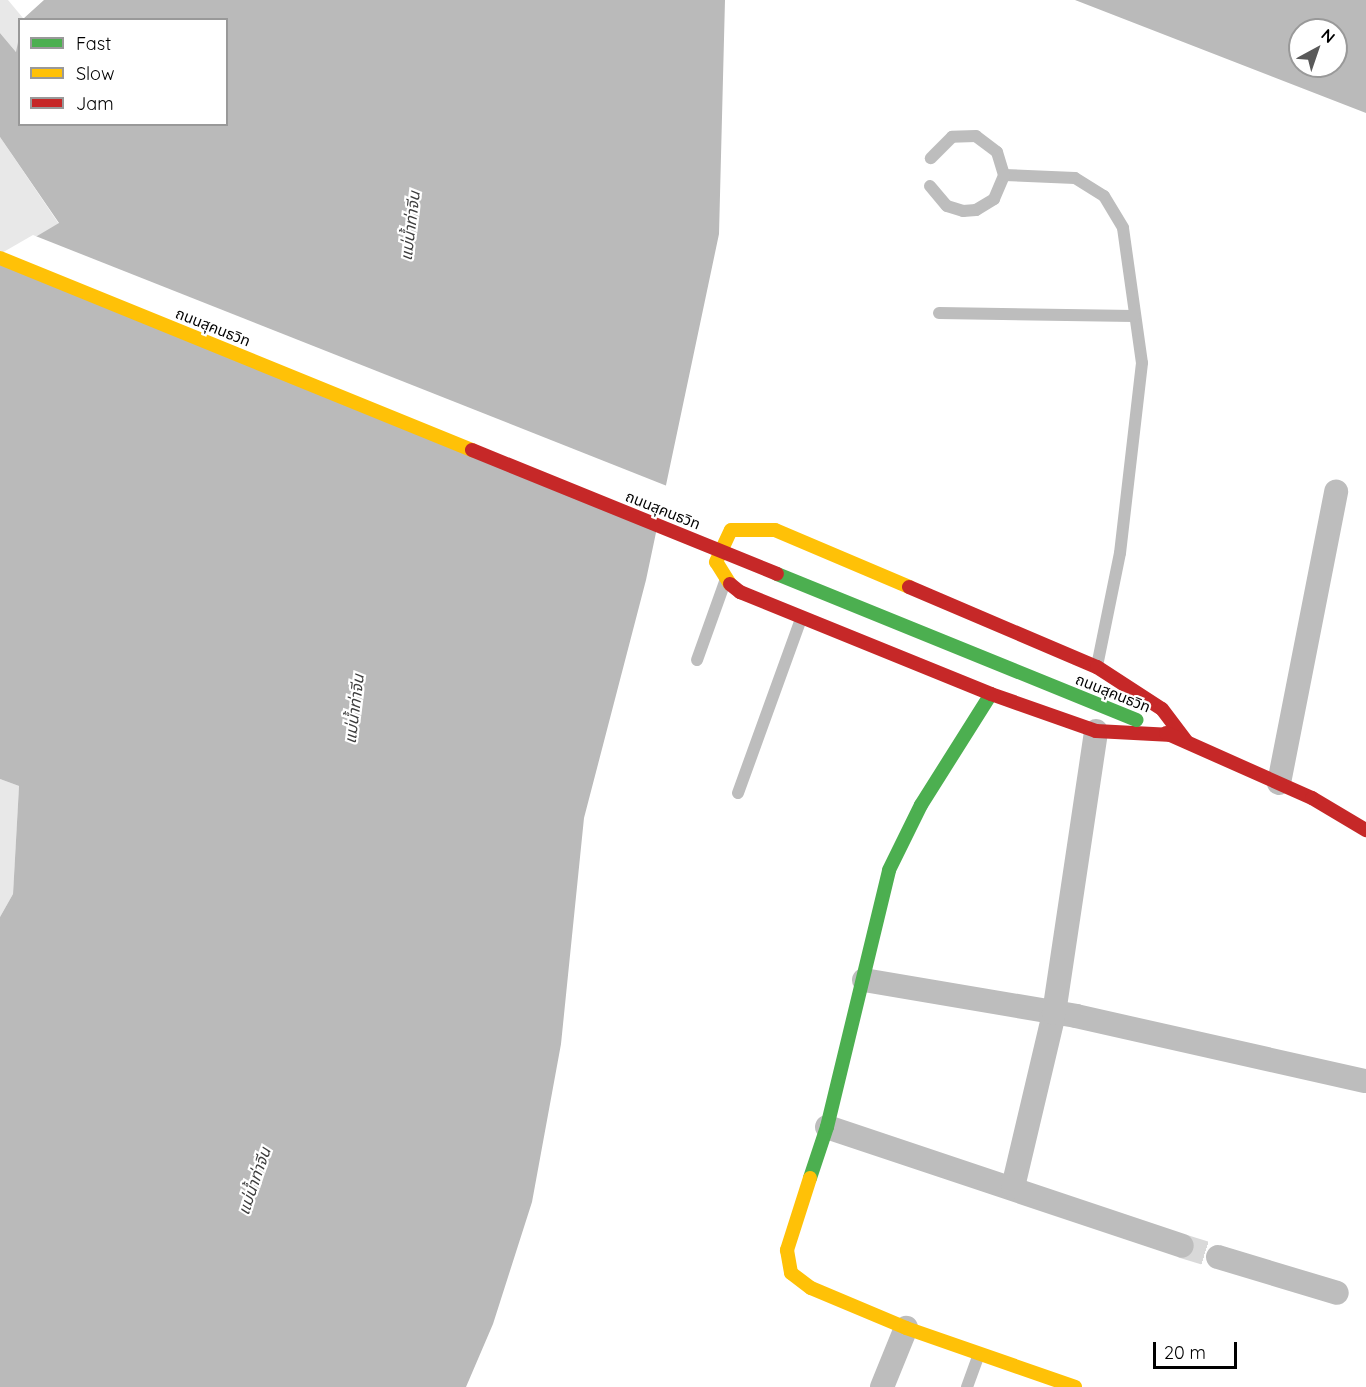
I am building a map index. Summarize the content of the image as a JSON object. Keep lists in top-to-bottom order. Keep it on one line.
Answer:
{"streets":{"main road":["ถนนสุคนธวิท"]},"water":["แม่น้ำท่าจีน"],"legend":["Fast","Slow","Jam"],"scale_bar":"20 m","north":"top right"}
